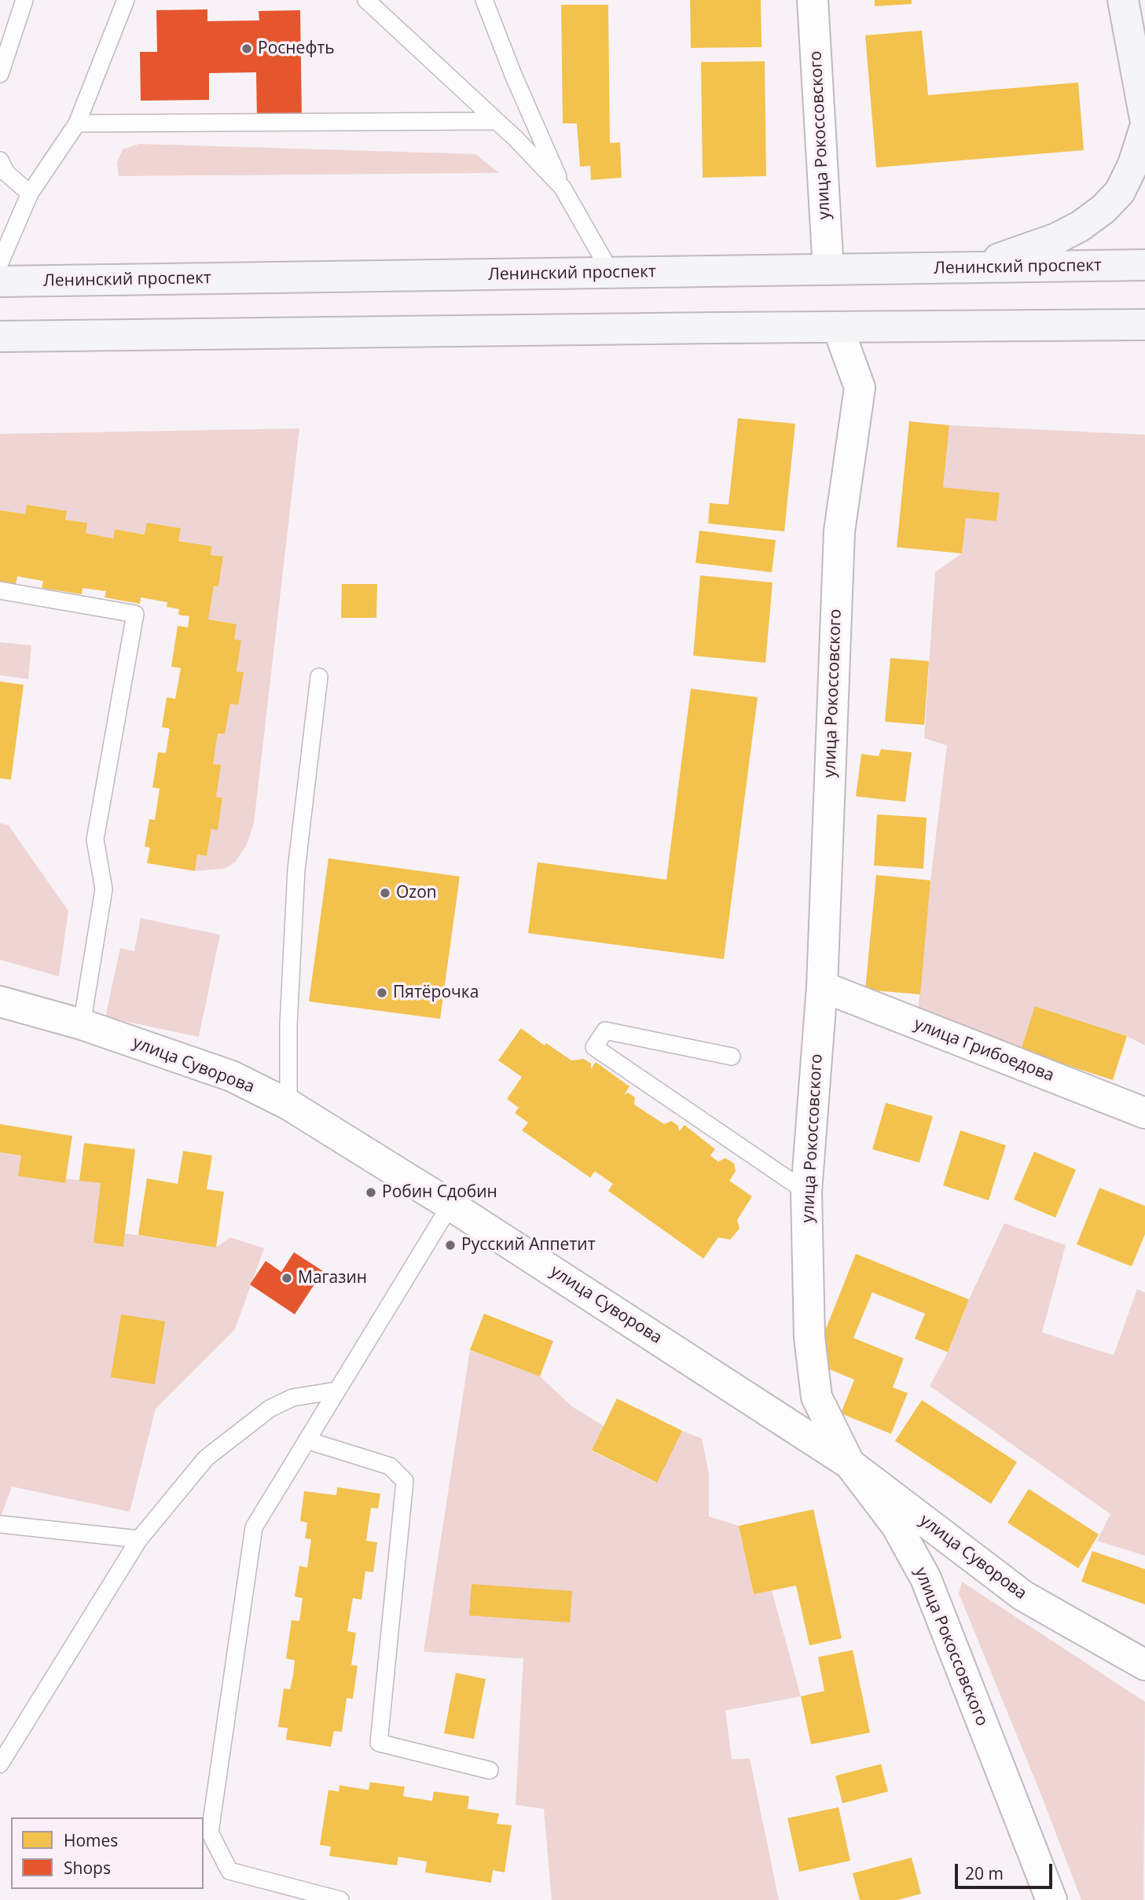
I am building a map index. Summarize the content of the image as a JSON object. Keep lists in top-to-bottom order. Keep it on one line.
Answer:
{"streets":{"main road":["Ленинский проспект"],"street":["улица Рокоссовского","улица Грибоедова","улица Суворова"]},"crossings":[["улица Рокоссовского","Ленинский проспект"],["улица Рокоссовского","улица Грибоедова"],["улица Рокоссовского","улица Суворова"]],"places":["Роснефть","Ozon","Пятёрочка","Робин Сдобин","Русский Аппетит","Магазин"],"legend":["Homes","Shops"],"scale_bar":"20 m"}
